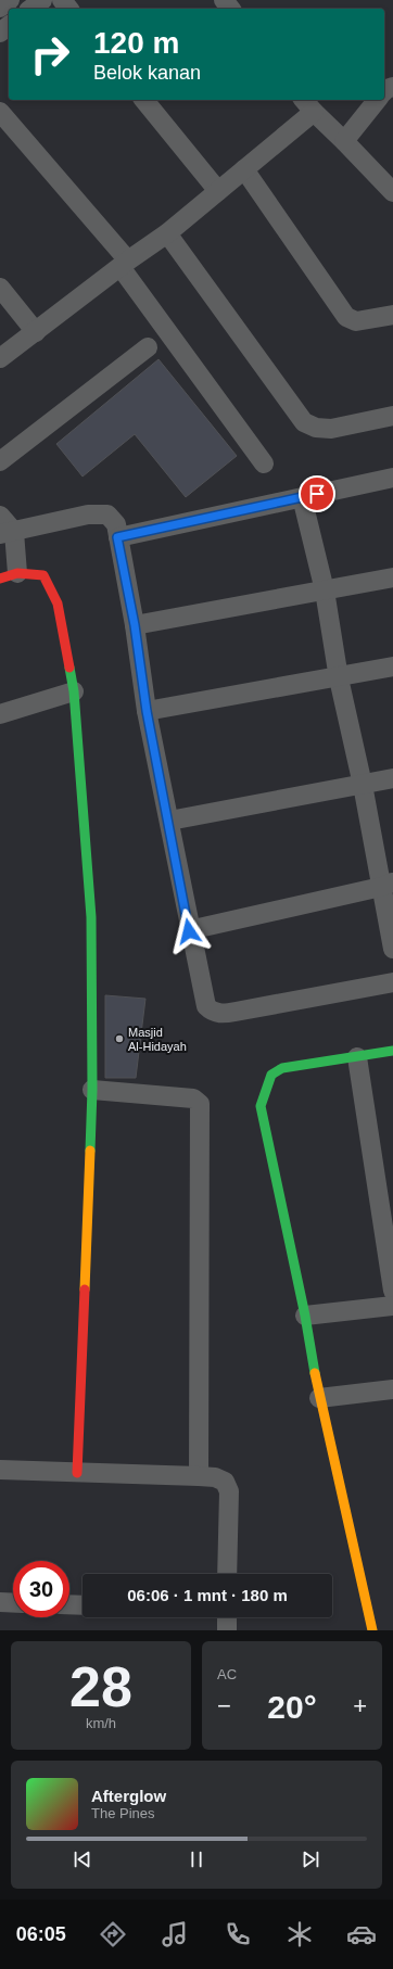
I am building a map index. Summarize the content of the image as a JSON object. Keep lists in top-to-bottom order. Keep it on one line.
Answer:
{"places":["Masjid Al-Hidayah"],"page":{"turn":["120 m","Belok kanan"],"limit":"30","trip":"06:06 · 1 mnt · 180 m","tile":[["28","km/h"],"AC"],"heat":["−","20°","+"],"song":["Afterglow","The Pines"],"tabs":"06:05"}}
